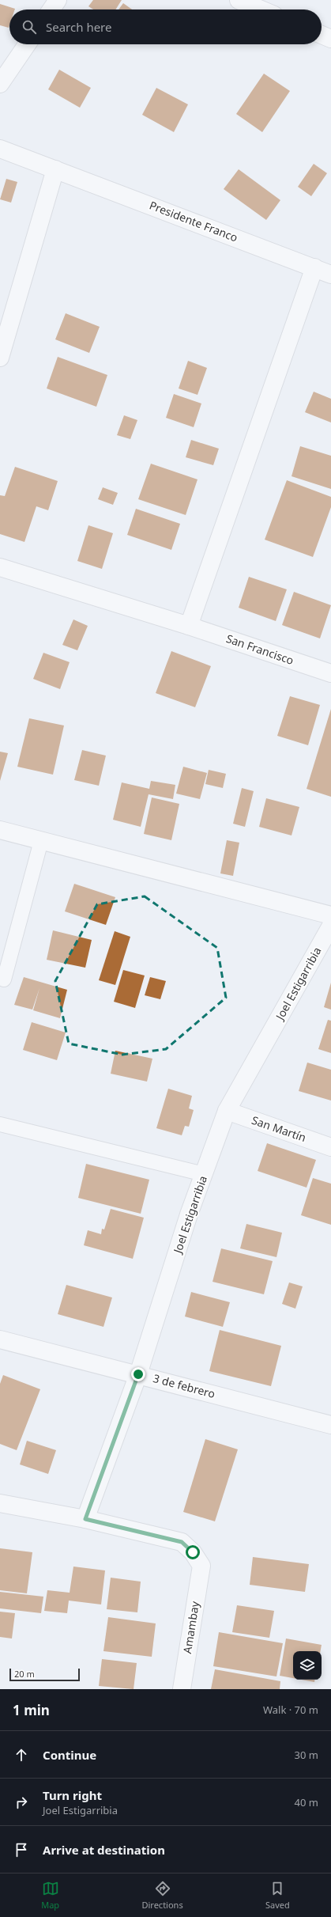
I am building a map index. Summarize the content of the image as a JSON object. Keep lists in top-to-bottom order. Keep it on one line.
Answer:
{"streets":{"street":["Presidente Franco","San Francisco","Joel Estigarribia","San Martín","3 de febrero","Amambay"]},"crossings":[["Joel Estigarribia","San Martín"],["Joel Estigarribia","3 de febrero"],["Joel Estigarribia","Amambay"]],"scale_bar":"20 m","page":{"search":"Search here","scale":"20 m","heading":["1 min","Walk · 70 m"],"list":[["Continue","30 m"],["Turn right","Joel Estigarribia","40 m"],"Arrive at destination"],"nav":["Map","Directions","Saved"]}}
